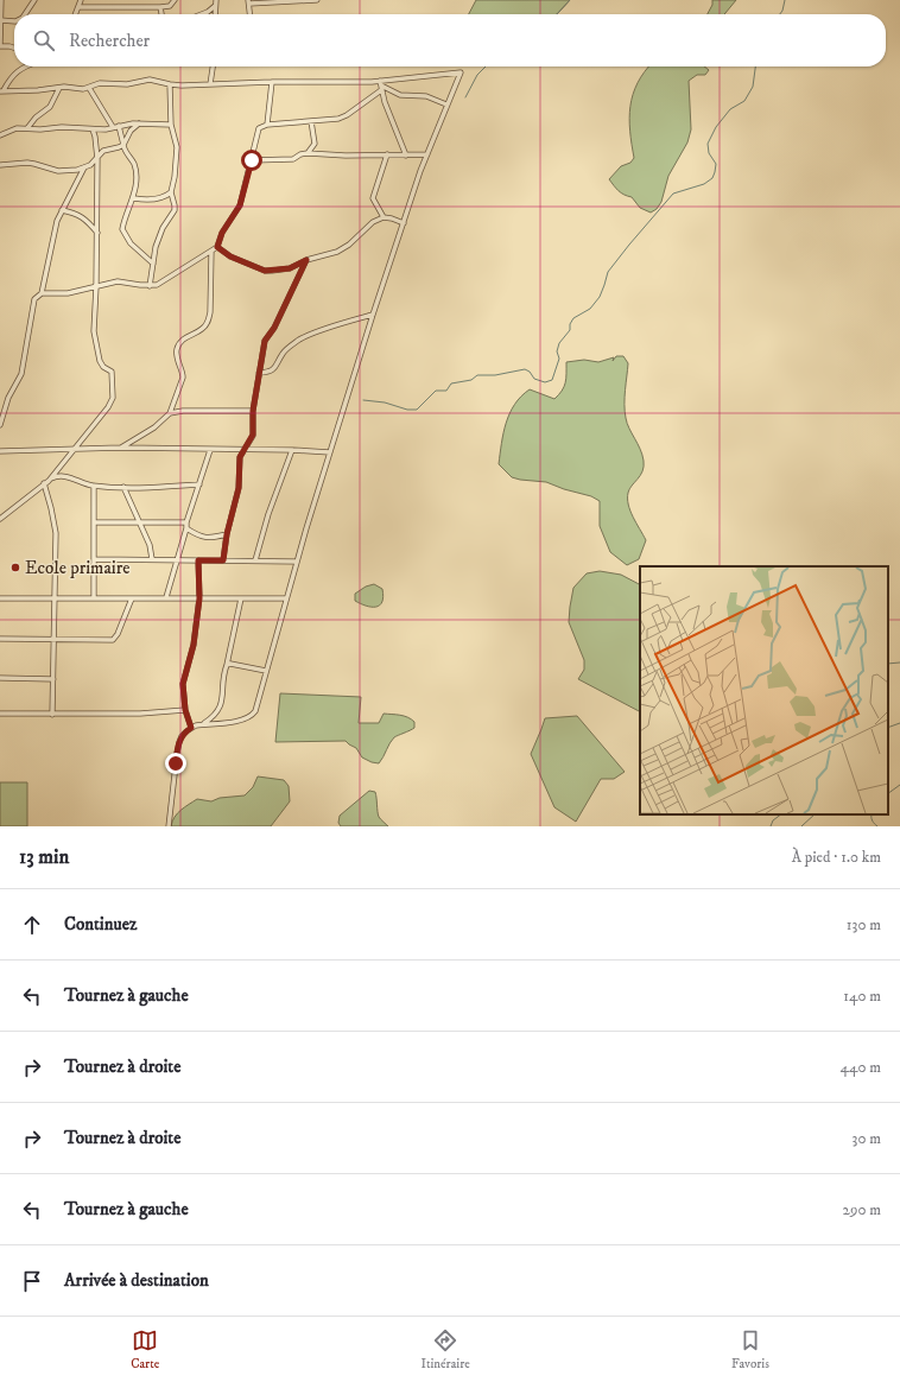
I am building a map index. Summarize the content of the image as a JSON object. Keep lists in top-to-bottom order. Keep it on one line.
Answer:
{"places":["Ecole primaire"],"page":{"search":"Rechercher","heading":["13 min","À pied · 1.0 km"],"list":[["Continuez","130 m"],["Tournez à gauche","140 m"],["Tournez à droite","440 m"],["Tournez à droite","30 m"],["Tournez à gauche","290 m"],"Arrivée à destination"],"nav":["Carte","Itinéraire","Favoris"]}}
